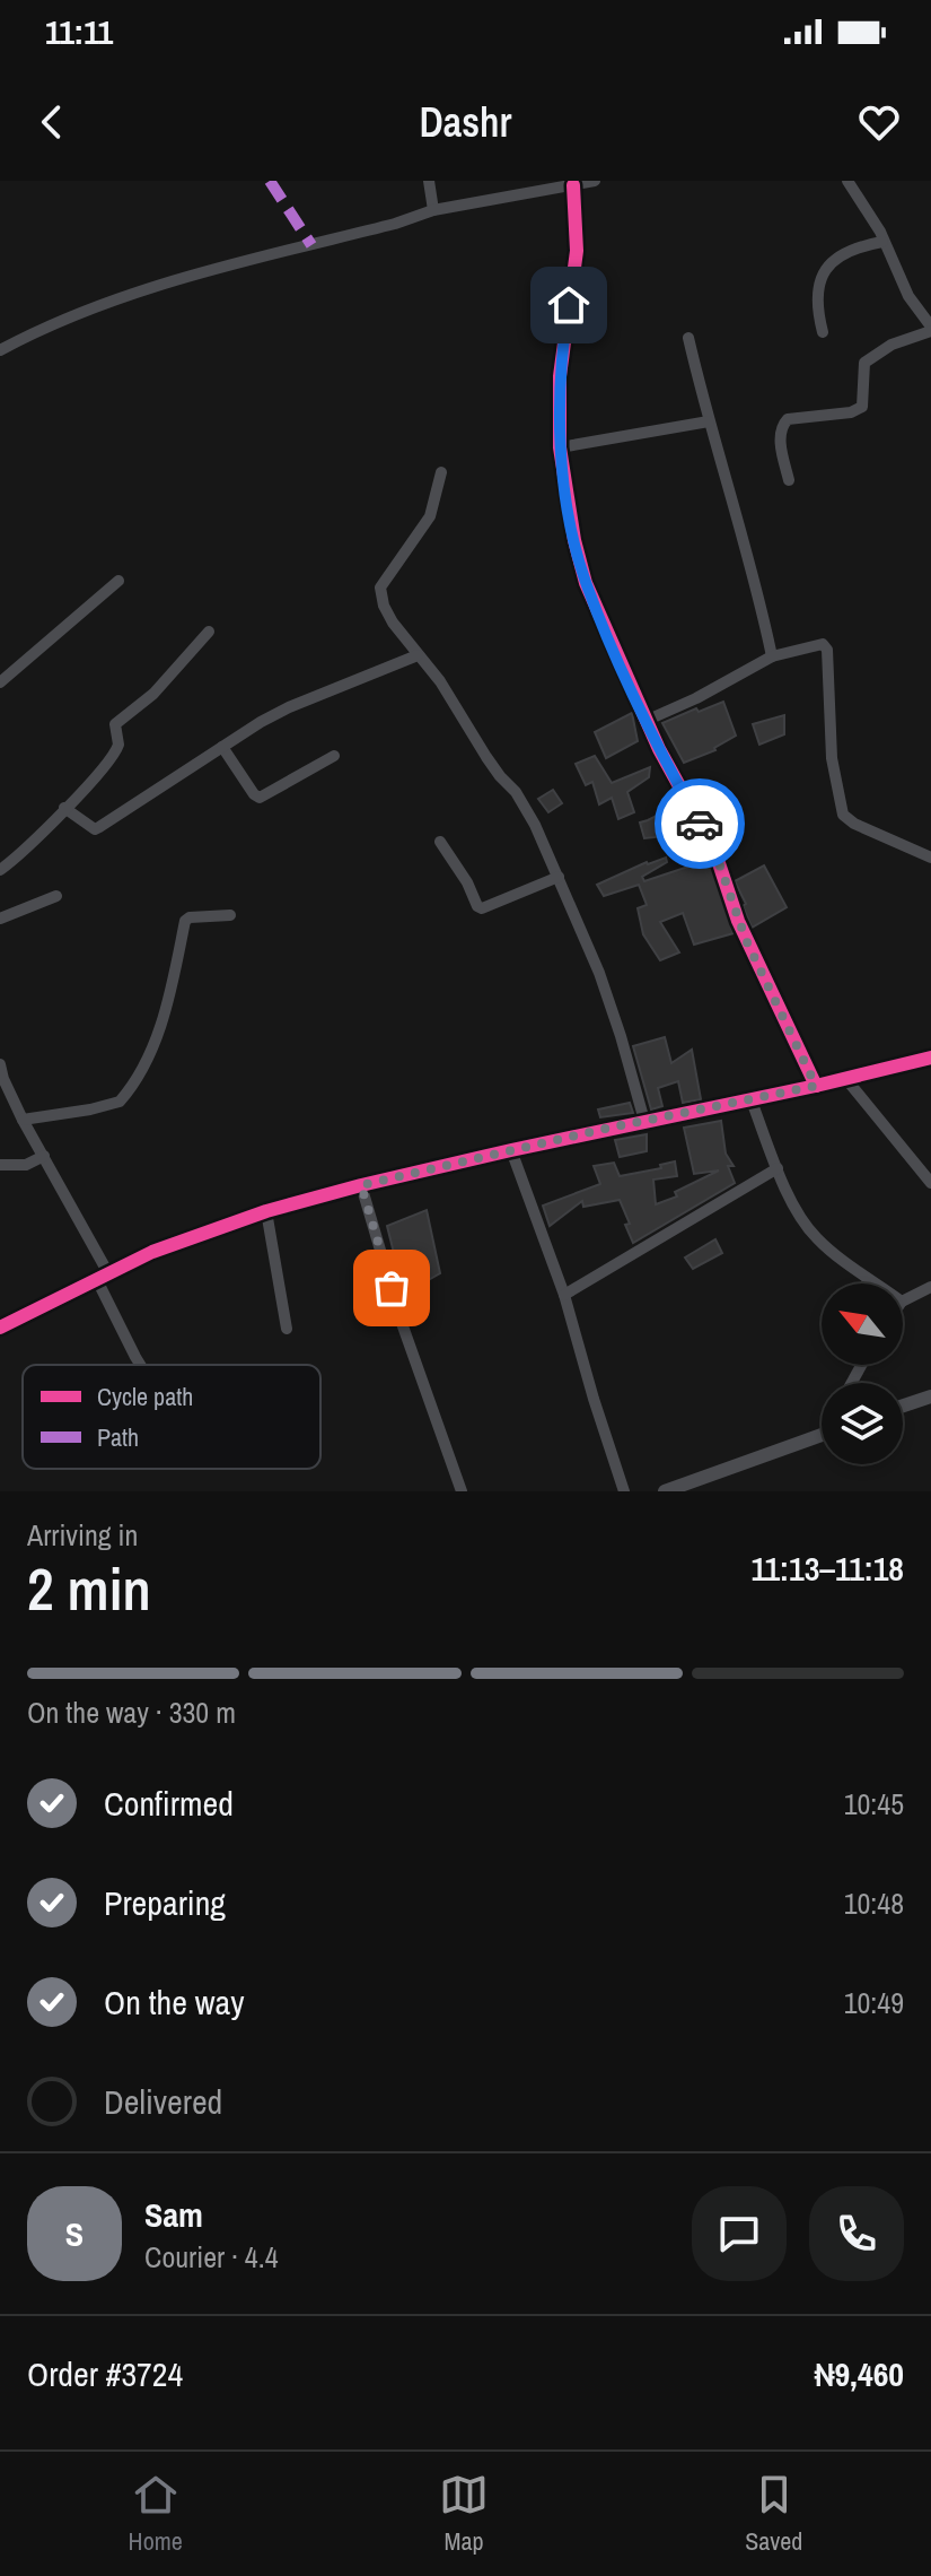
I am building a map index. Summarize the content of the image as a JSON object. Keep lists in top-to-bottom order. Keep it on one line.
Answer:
{"legend":["Cycle path","Path"],"north":"top left","page":{"status":"11:11","header":"Dashr","heading":["2 min","Arriving in","11:13–11:18"],"panel":["Sam","Courier · 4.4","Order #3724","₦9,460"],"bar":"On the way · 330 m","list":[["Confirmed","10:45"],["Preparing","10:48"],["On the way","10:49"],"Delivered"],"round":"S","tabs":["Home","Map","Saved"]}}
